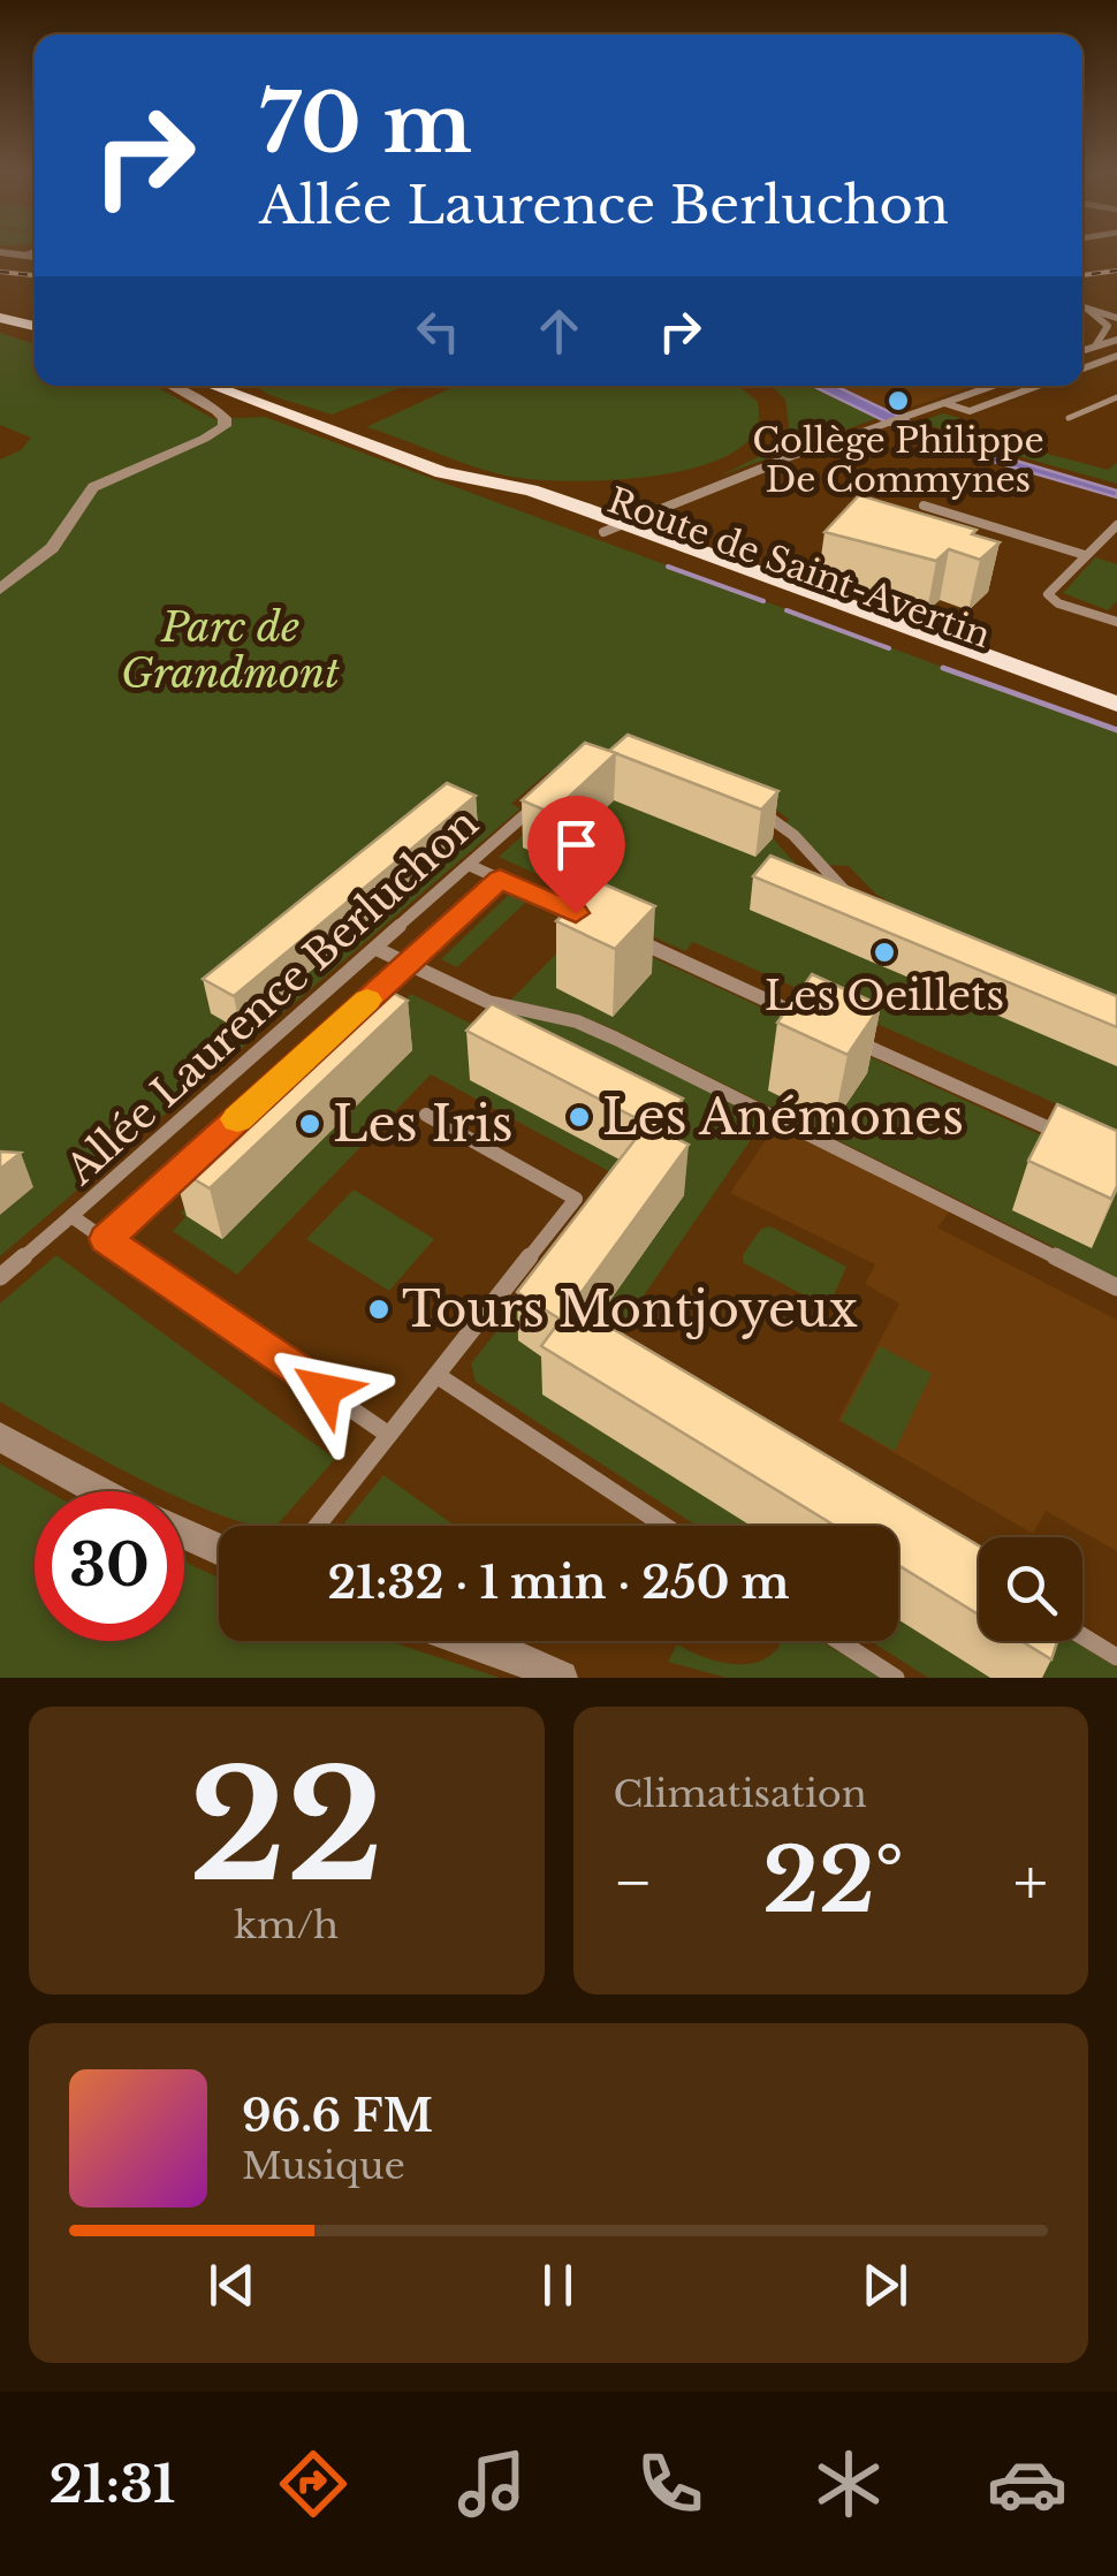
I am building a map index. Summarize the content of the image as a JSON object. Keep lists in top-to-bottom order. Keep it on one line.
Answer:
{"streets":{"main road":["Route de Saint-Avertin"],"street":["Allée Laurence Berluchon"]},"parks":["Parc de Grandmont"],"places":["Collège Philippe De Commynes","Les Oeillets","Les Anémones","Les Iris","Tours Montjoyeux"],"page":{"turn":["70 m","Allée Laurence Berluchon"],"limit":"30","trip":"21:32 · 1 min · 250 m","tile":[["22","km/h"],"Climatisation"],"heat":["−","22°","+"],"song":["96.6 FM","Musique"],"tabs":"21:31"}}
